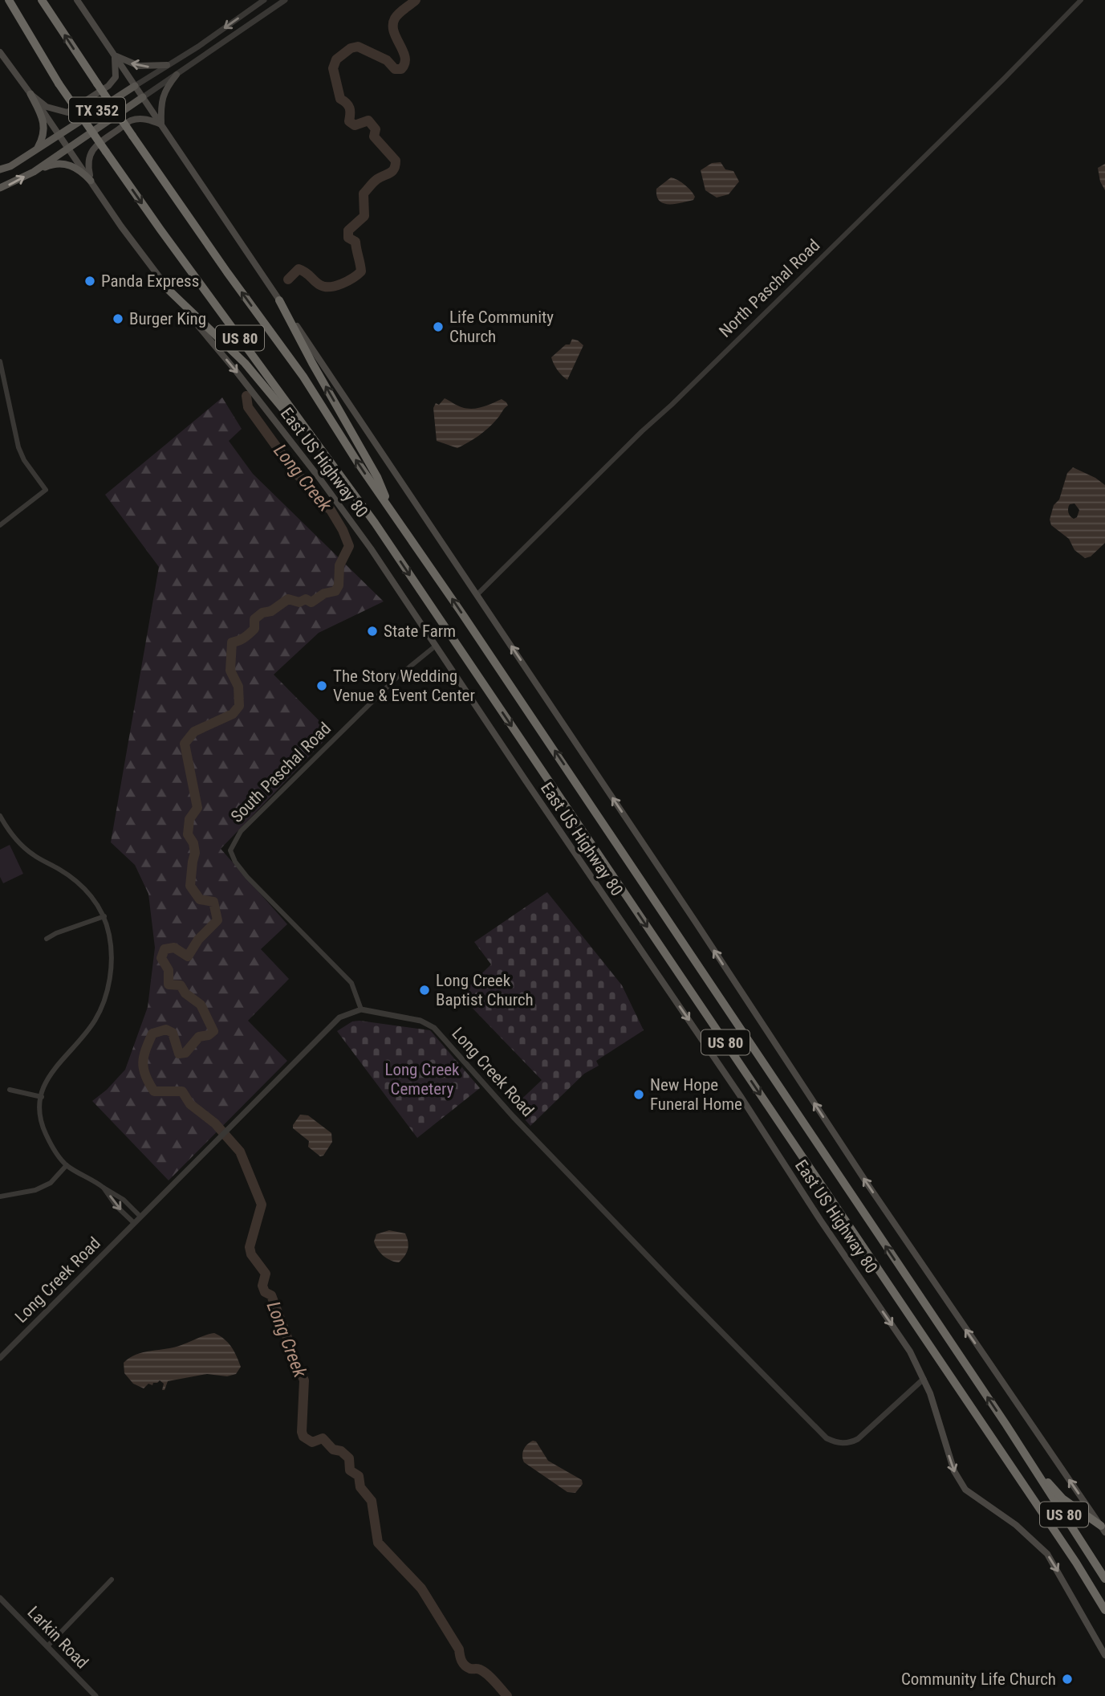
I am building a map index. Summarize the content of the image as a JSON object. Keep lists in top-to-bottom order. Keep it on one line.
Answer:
{"streets":{"highway":["US 80"],"main road":["TX 352","East US Highway 80"],"street":["North Paschal Road","South Paschal Road","Long Creek Road","Larkin Road"]},"crossings":[["TX 352","East US Highway 80"],["East US Highway 80","South Paschal Road"],["East US Highway 80","Long Creek Road"],["South Paschal Road","Long Creek Road"]],"one_way":["East US Highway 80"],"water":["Long Creek"],"parks":["Long Creek Cemetery"],"places":["Panda Express","Burger King","Life Community Church","State Farm","The Story Wedding Venue & Event Center","Long Creek Baptist Church","New Hope Funeral Home","Community Life Church"]}
